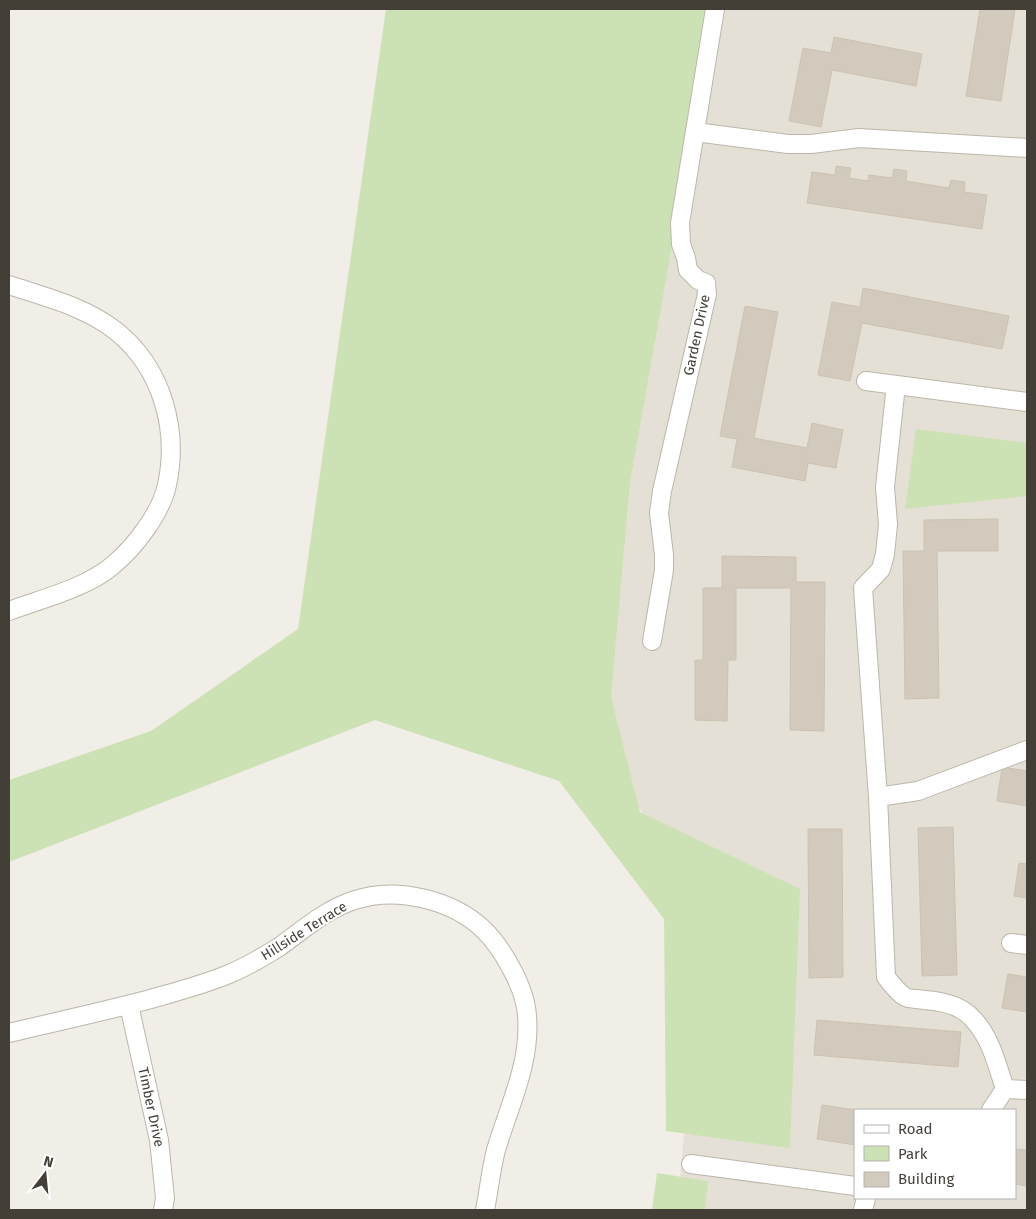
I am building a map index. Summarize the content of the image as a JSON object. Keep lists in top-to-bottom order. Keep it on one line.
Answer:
{"streets":{"street":["Garden Drive","Hillside Terrace","Timber Drive"]},"crossings":[["Hillside Terrace","Timber Drive"]],"legend":["Road","Park","Building"],"north":"top"}
